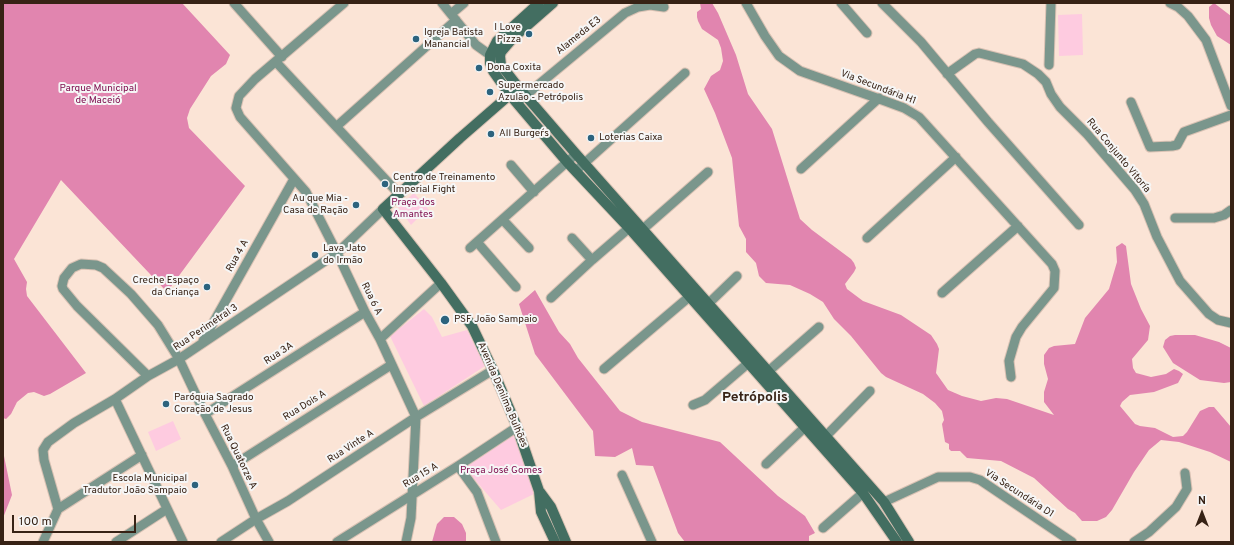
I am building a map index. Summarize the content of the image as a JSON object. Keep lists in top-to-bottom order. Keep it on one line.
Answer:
{"streets":{"street":["Alameda E3","Via Secundária H1","Rua Conjunto Vitoría","Rua 4 A","Rua 6 A","Rua Perimetral 3","Rua 3A","Avenida Denilma Bulhões","Rua Dois A","Rua Vinte A","Rua Quatorze A","Rua 15 A","Via Secundária D1"]},"crossings":[["Rua 4 A","Rua 6 A"],["Rua 4 A","Rua Perimetral 3"],["Rua 6 A","Rua Perimetral 3"],["Rua 6 A","Rua 3A"],["Rua 6 A","Rua Dois A"],["Rua 6 A","Rua Vinte A"],["Rua 6 A","Rua 15 A"],["Rua Perimetral 3","Avenida Denilma Bulhões"],["Rua Perimetral 3","Rua Quatorze A"],["Rua 3A","Rua Quatorze A"],["Avenida Denilma Bulhões","Rua Vinte A"],["Avenida Denilma Bulhões","Rua 15 A"],["Rua Dois A","Rua Quatorze A"],["Rua Vinte A","Rua Quatorze A"]],"districts":["Petrópolis"],"parks":["Parque Municipal de Maceió","Praça dos Amantes","Praça José Gomes"],"places":["I Love Pizza","Igreja Batista Manancial","Dona Coxita","Supermercado Azulão - Petrópolis","All Burger´s","Loterias Caixa","Centro de Treinamento Imperial Fight","Au que Mia - Casa de Ração","Lava Jato do Irmão","Creche Espaço da Criança","PSF João Sampaio","Paróquia Sagrado Coração de Jesus","Escola Municipal Tradutor João Sampaio"],"scale_bar":"100 m","north":"top"}
